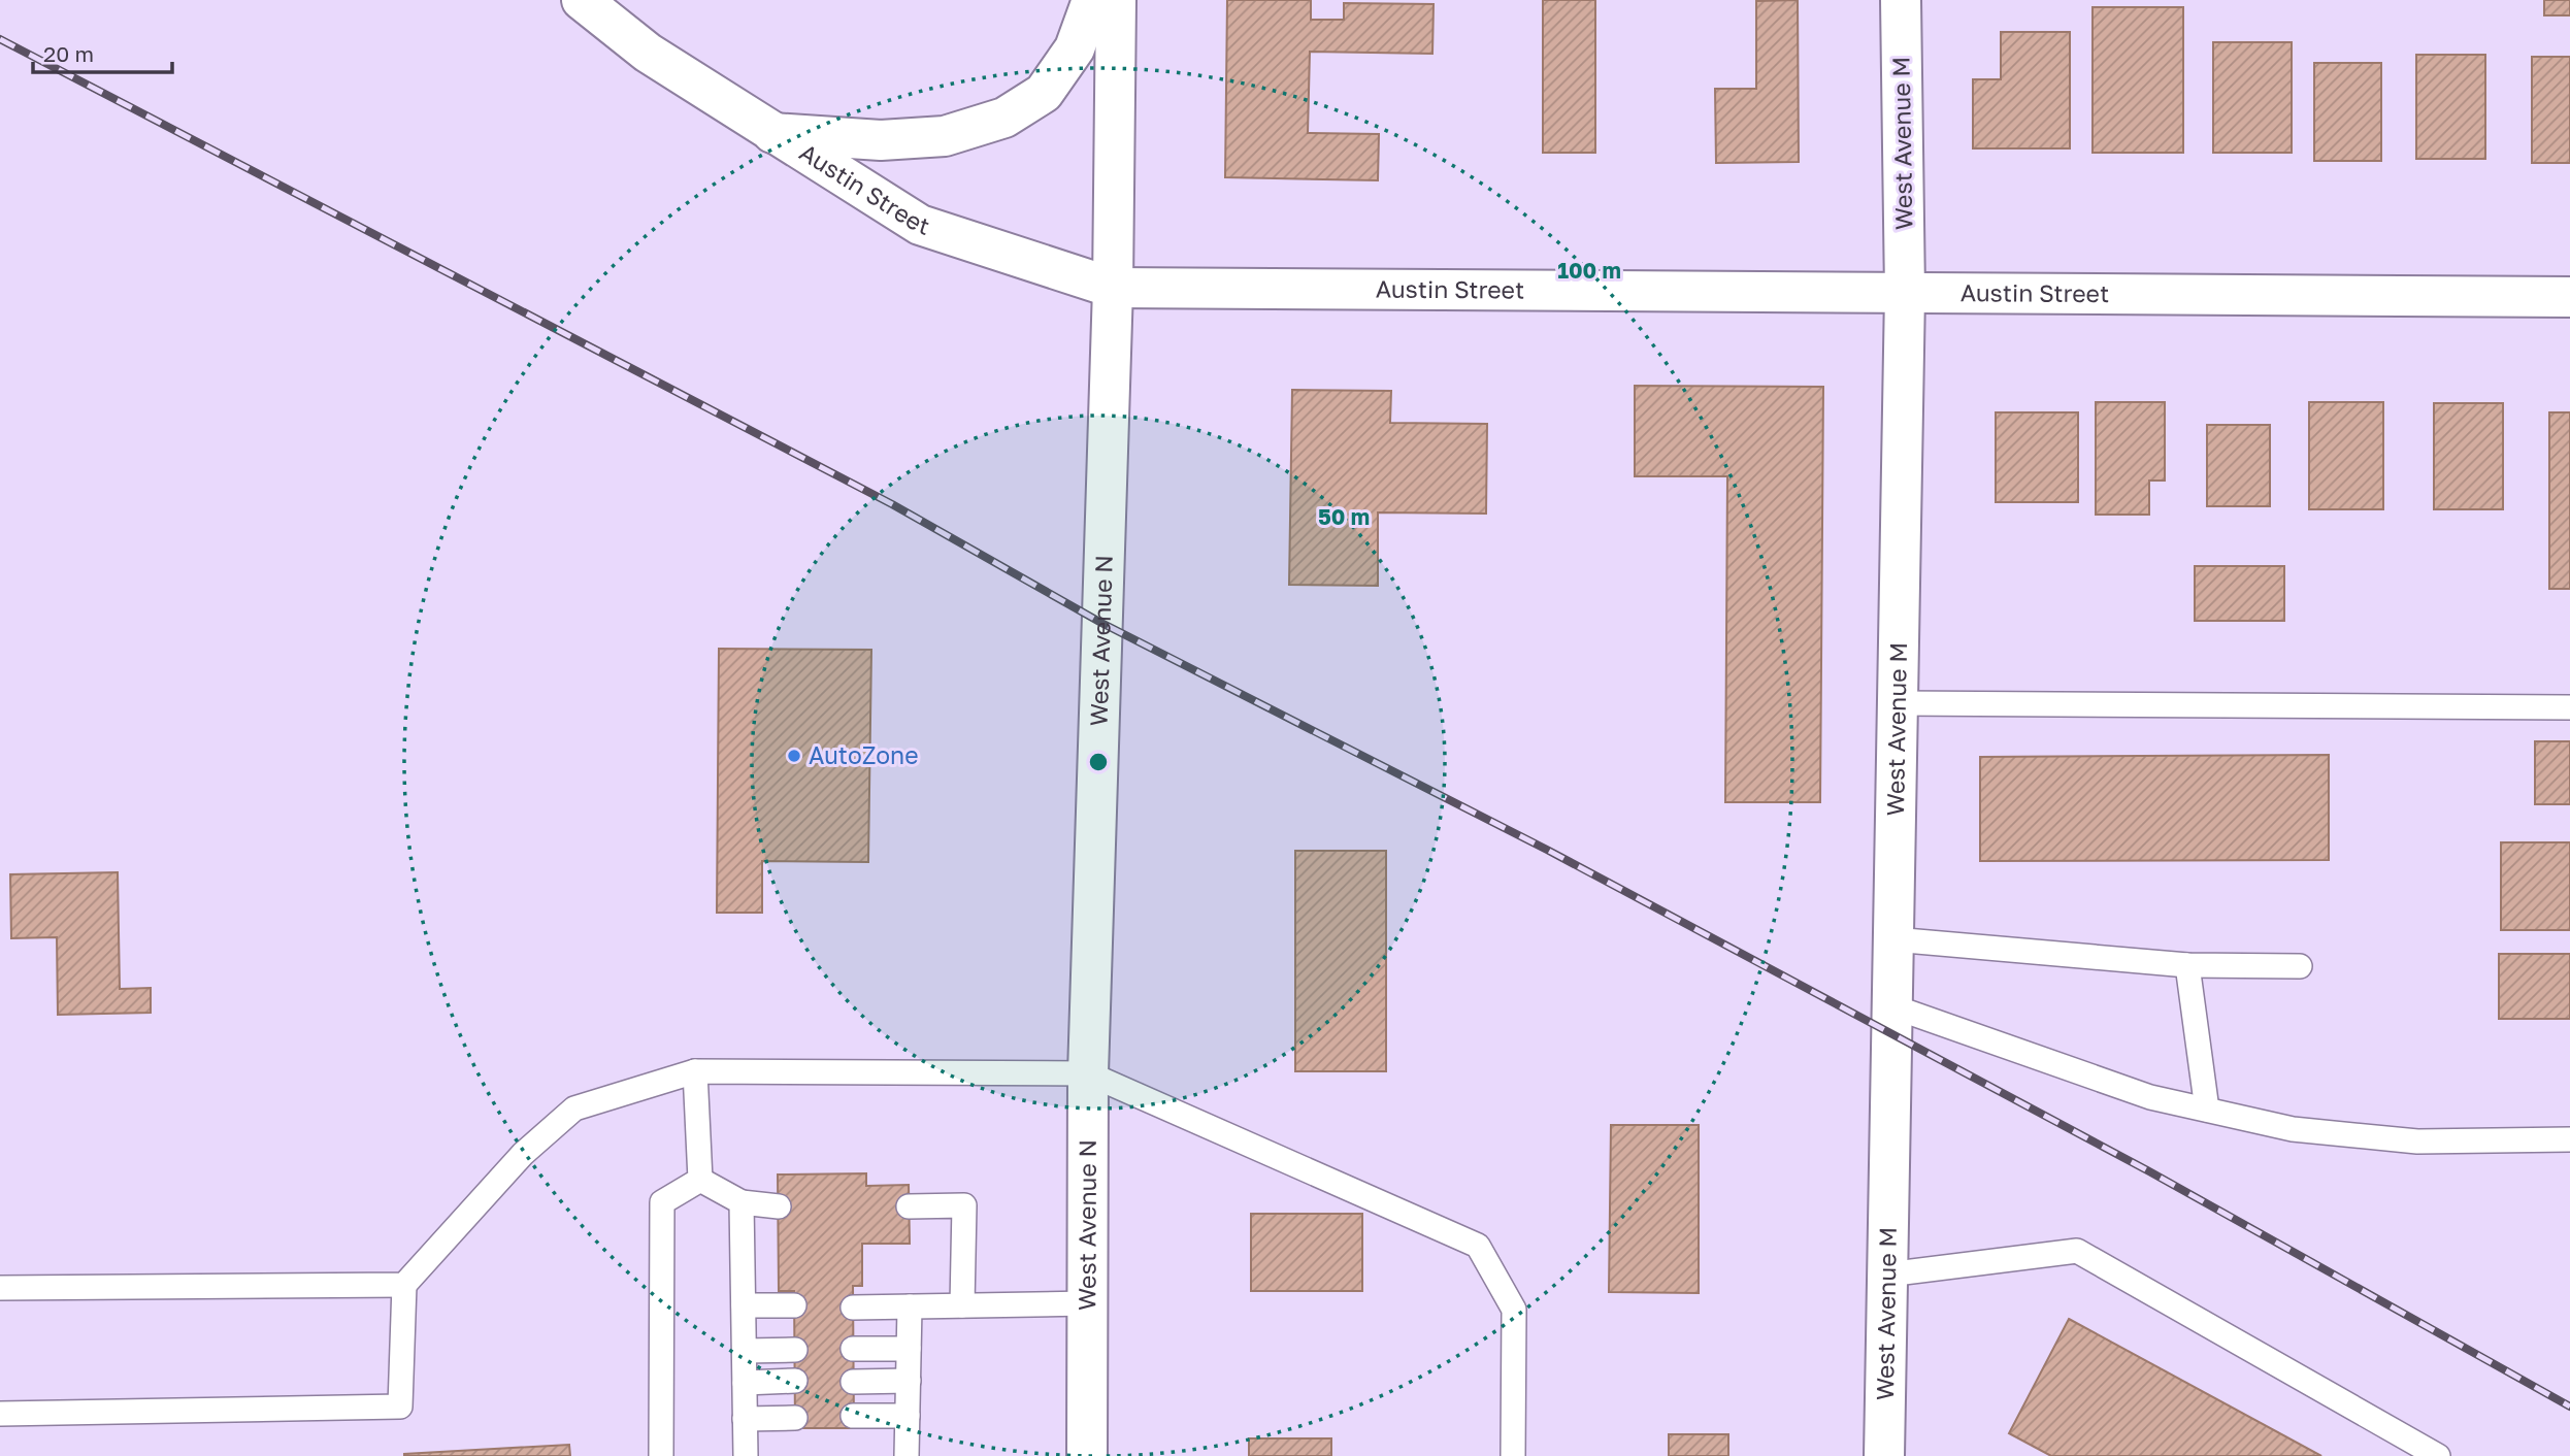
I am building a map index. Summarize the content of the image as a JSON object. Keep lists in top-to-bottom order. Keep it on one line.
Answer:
{"streets":{"street":["West Avenue M","Austin Street","West Avenue N"]},"crossings":[["West Avenue M","Austin Street"],["Austin Street","West Avenue N"]],"places":["AutoZone"],"scale_bar":"20 m","rings":["100 m","50 m"]}
